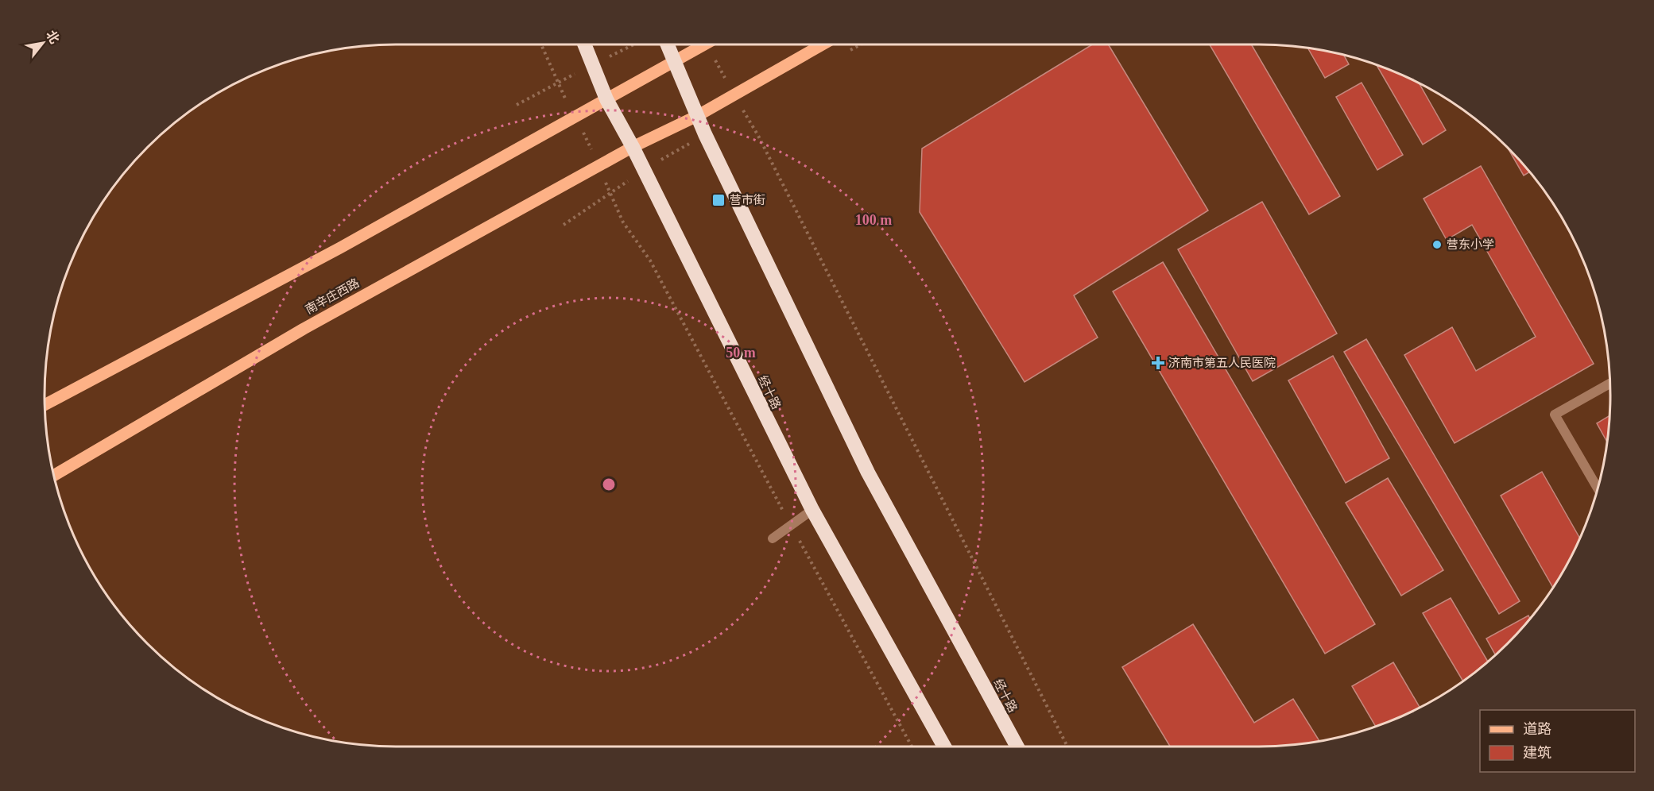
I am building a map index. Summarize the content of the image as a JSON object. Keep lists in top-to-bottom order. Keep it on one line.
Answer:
{"streets":{"highway":["经十路"],"main road":["南辛庄西路"]},"crossings":[["南辛庄西路","经十路"]],"places":{"transit":["营市街"],"other":["营东小学"],"health":["济南市第五人民医院"]},"legend":["道路","建筑"],"north":"top right","rings":["100 m","50 m"]}
